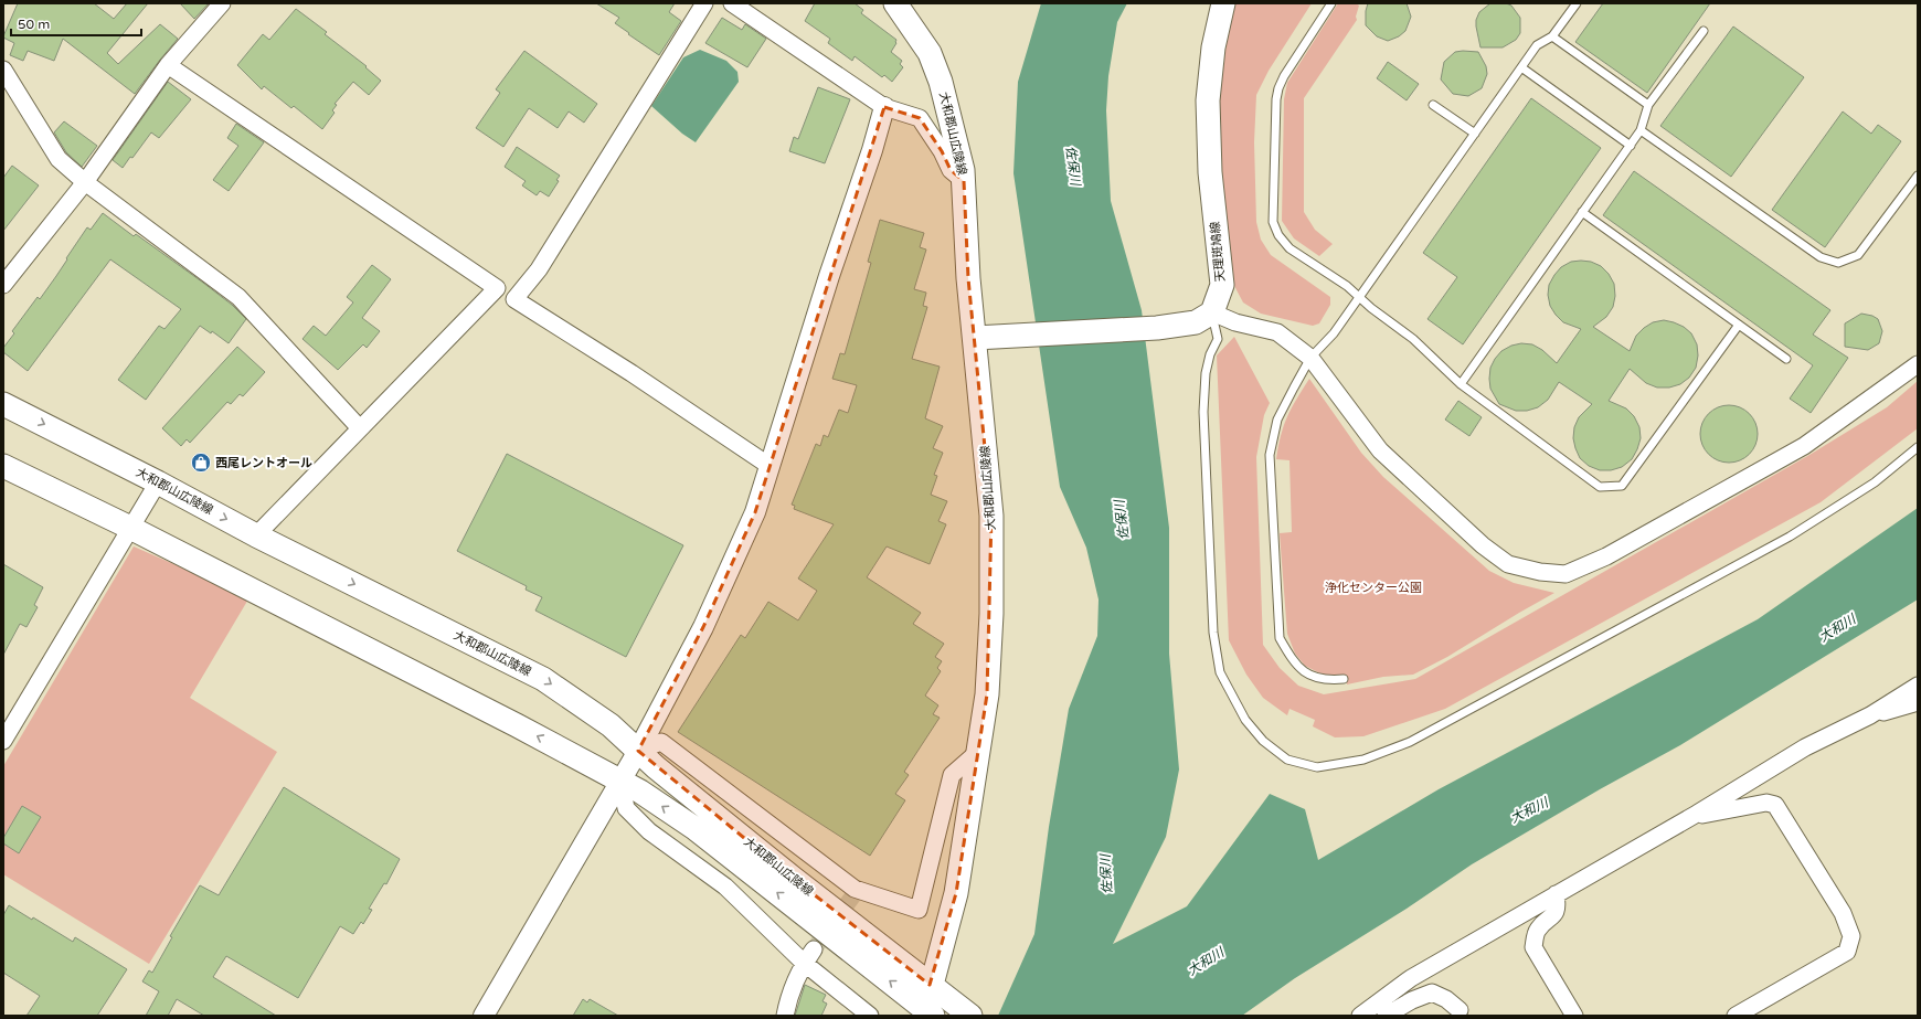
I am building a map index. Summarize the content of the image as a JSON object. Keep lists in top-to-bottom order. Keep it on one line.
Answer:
{"streets":{"main road":["大和郡山広陵線","天理斑鳩線"]},"water":["佐保川","大和川"],"parks":["浄化センター公園"],"places":{"shop":["西尾レントオール"]},"scale_bar":"50 m"}
